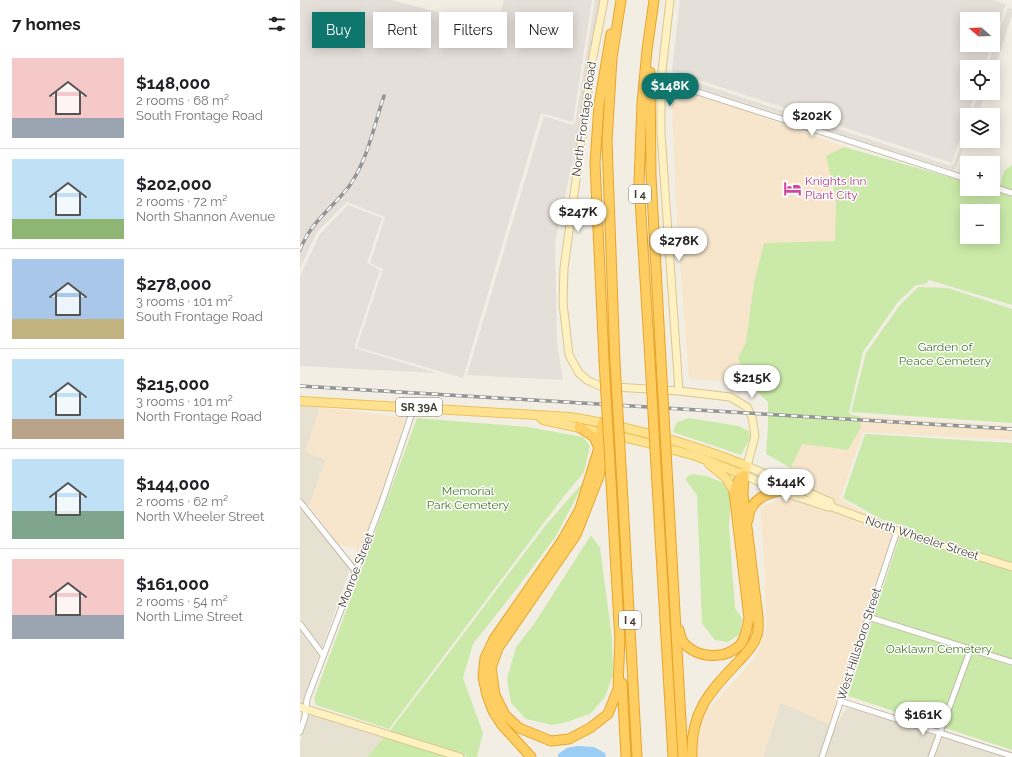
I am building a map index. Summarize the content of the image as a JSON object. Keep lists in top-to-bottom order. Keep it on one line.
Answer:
{"streets":{"highway":["I 4"],"main road":["SR 39A","North Wheeler Street"],"street":["North Frontage Road","Monroe Street","West Hillsboro Street"]},"crossings":[["North Frontage Road","North Wheeler Street"],["SR 39A","North Wheeler Street"],["SR 39A","Monroe Street"],["North Wheeler Street","West Hillsboro Street"]],"parks":["Garden of Peace Cemetery","Memorial Park Cemetery","Oaklawn Cemetery"],"places":{"hotel":["Knights Inn Plant City"]},"north":"left","page":{"heading":"7 homes","map_buttons":["+","−"],"chip":["Buy","Rent","Filters","New"],"list":[{"name":"$148,000","note":"2 rooms · 68 m² · South Frontage Road"},{"name":"$202,000","note":"2 rooms · 72 m² · North Shannon Avenue"},{"name":"$278,000","note":"3 rooms · 101 m² · South Frontage Road"},{"name":"$215,000","note":"3 rooms · 101 m² · North Frontage Road"},{"name":"$144,000","note":"2 rooms · 62 m² · North Wheeler Street"},{"name":"$161,000","note":"2 rooms · 54 m² · North Lime Street"}],"price":["$148K","$202K","$247K","$278K","$215K","$144K","$161K"]}}
